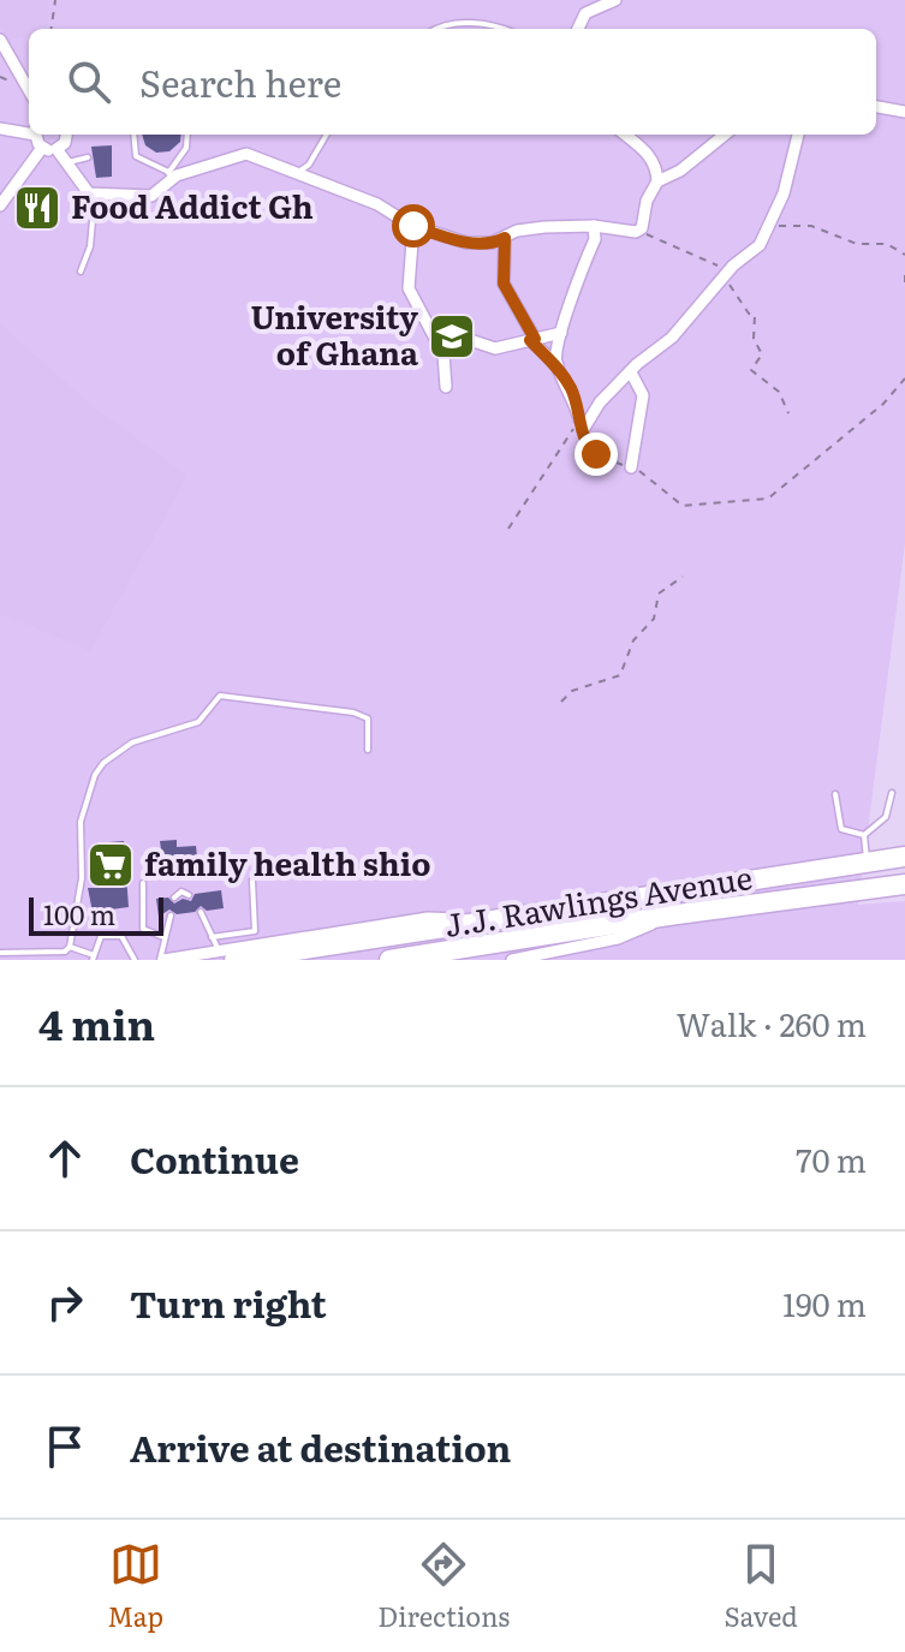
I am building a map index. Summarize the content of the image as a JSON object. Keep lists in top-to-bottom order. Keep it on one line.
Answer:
{"streets":{"highway":["J.J. Rawlings Avenue"]},"places":{"restaurant":["Food Addict Gh"],"school or university":["University of Ghana"],"supermarket":["family health shio"]},"scale_bar":"100 m","page":{"search":"Search here","scale":"100 m","heading":["4 min","Walk · 260 m"],"list":[["Continue","70 m"],["Turn right","190 m"],"Arrive at destination"],"nav":["Map","Directions","Saved"]}}
